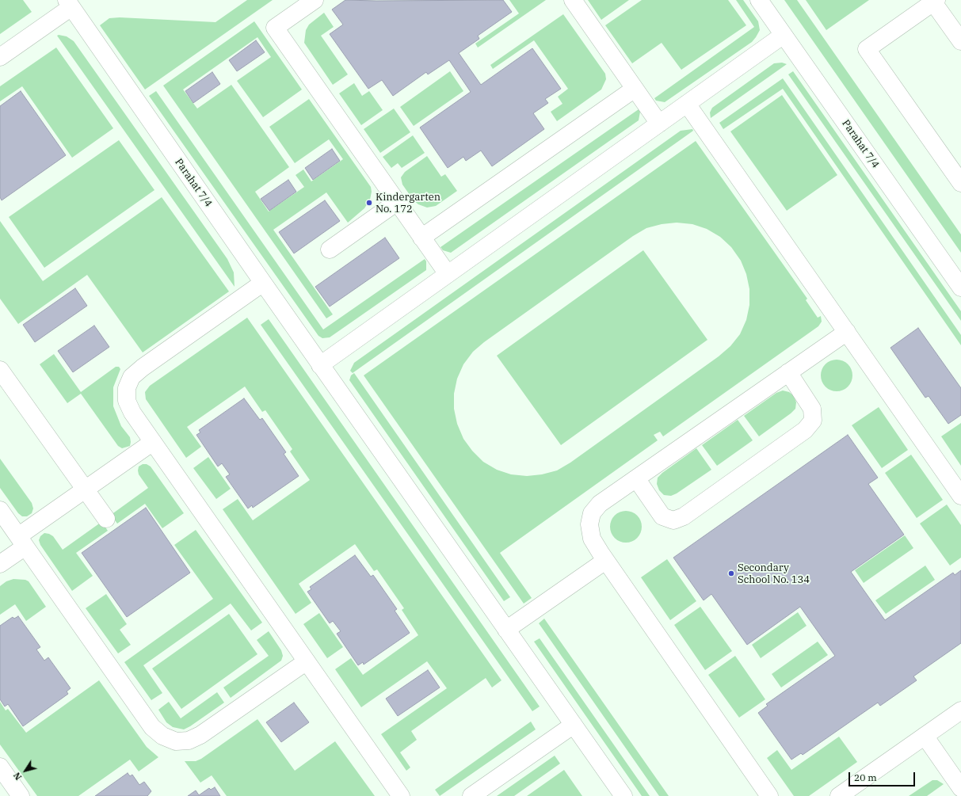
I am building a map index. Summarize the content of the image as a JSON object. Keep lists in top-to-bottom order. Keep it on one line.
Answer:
{"streets":{"street":["Parahat 7/4"]},"places":["Kindergarten No. 172","Secondary School No. 134"],"scale_bar":"20 m","north":"bottom left"}
